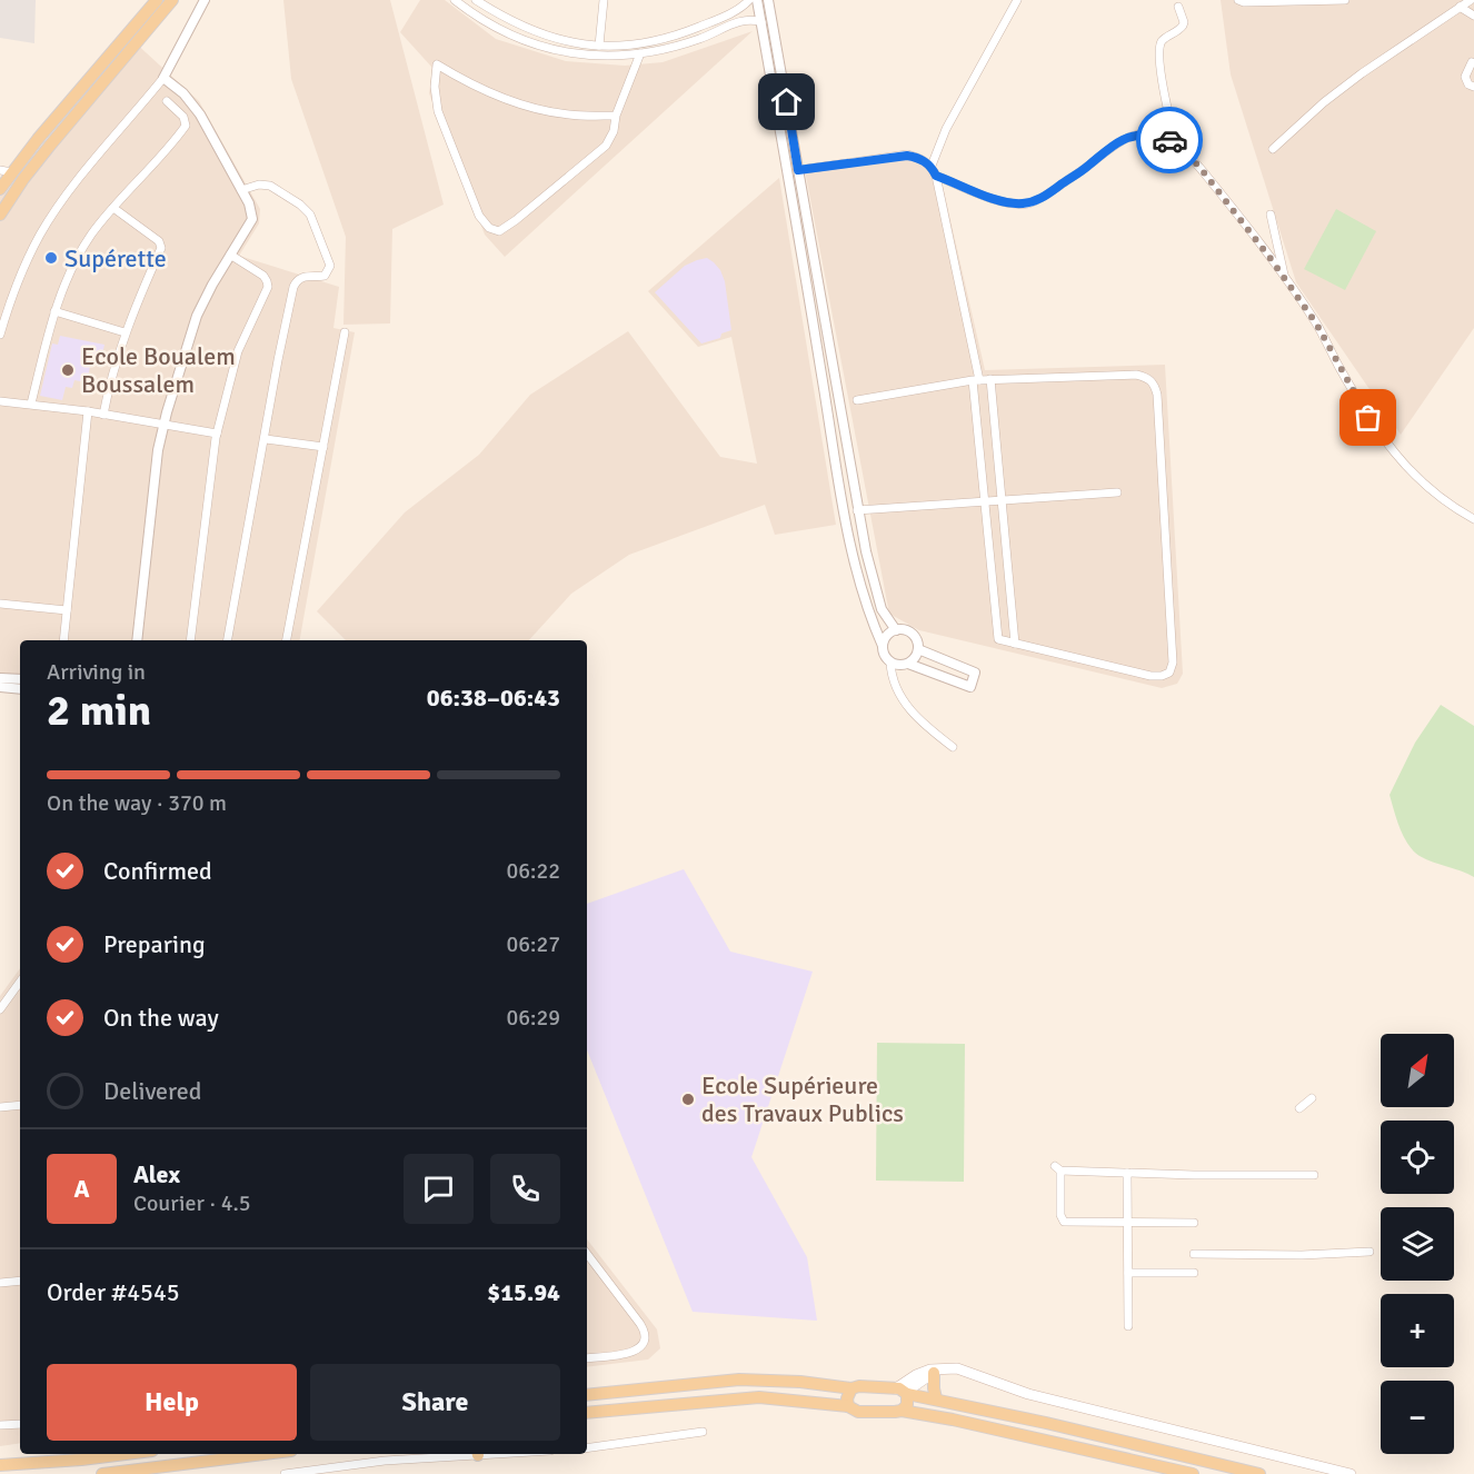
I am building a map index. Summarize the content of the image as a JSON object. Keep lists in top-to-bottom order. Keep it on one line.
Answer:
{"places":["Supérette","Ecole Boualem Boussalem","Ecole Supérieure des Travaux Publics"],"north":"top right","page":{"heading":["2 min","Arriving in","06:38–06:43"],"panel":["Alex","Courier · 4.5","Order #4545","$15.94"],"bar":"On the way · 370 m","list":[["Confirmed","06:22"],["Preparing","06:27"],["On the way","06:29"],"Delivered"],"map_buttons":["+","−"],"round":"A","buttons":["Help","Share"]}}
